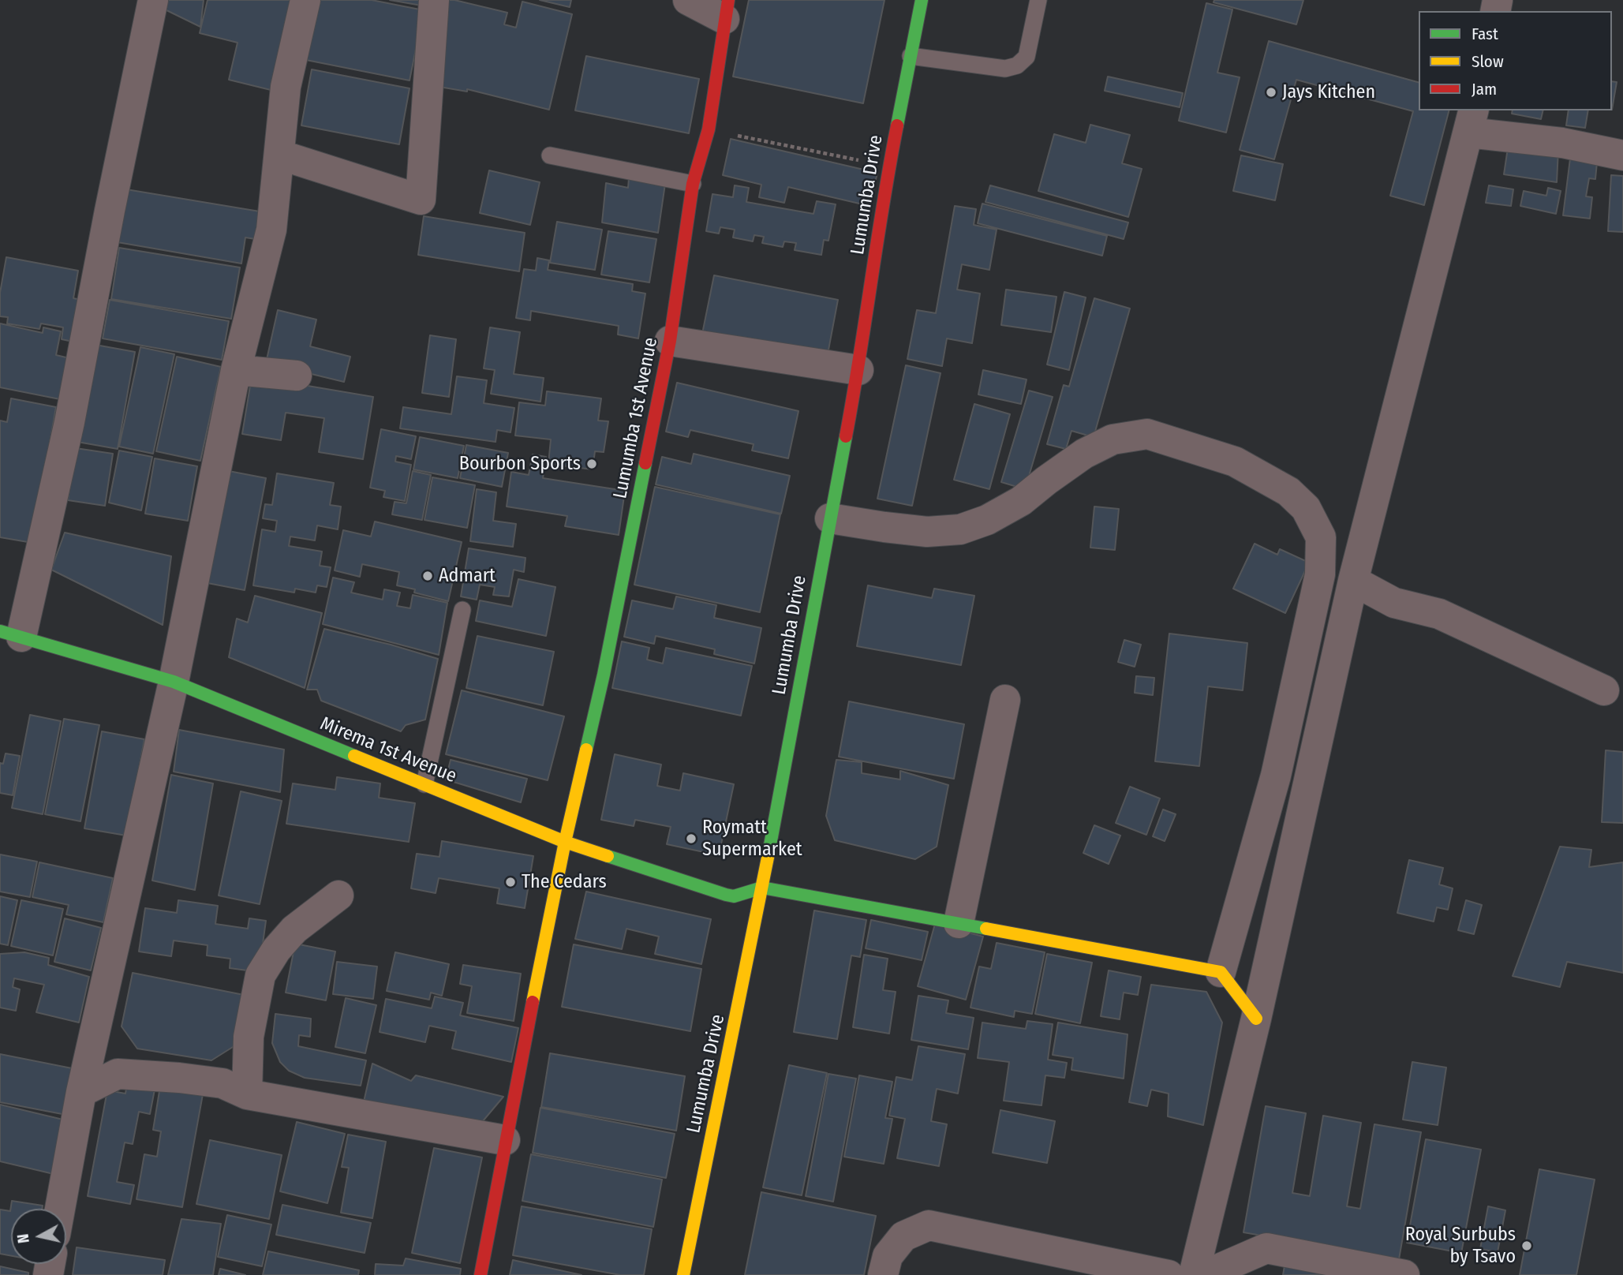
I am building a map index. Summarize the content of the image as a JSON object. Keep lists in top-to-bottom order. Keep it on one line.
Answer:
{"streets":{"street":["Lumumba Drive","Lumumba 1st Avenue","Mirema 1st Avenue"]},"crossings":[["Lumumba Drive","Mirema 1st Avenue"],["Lumumba 1st Avenue","Mirema 1st Avenue"]],"places":["Jays Kitchen","Bourbon Sports","Admart","Roymatt Supermarket","The Cedars","Royal Surbubs by Tsavo"],"legend":["Fast","Slow","Jam"],"north":"left"}
